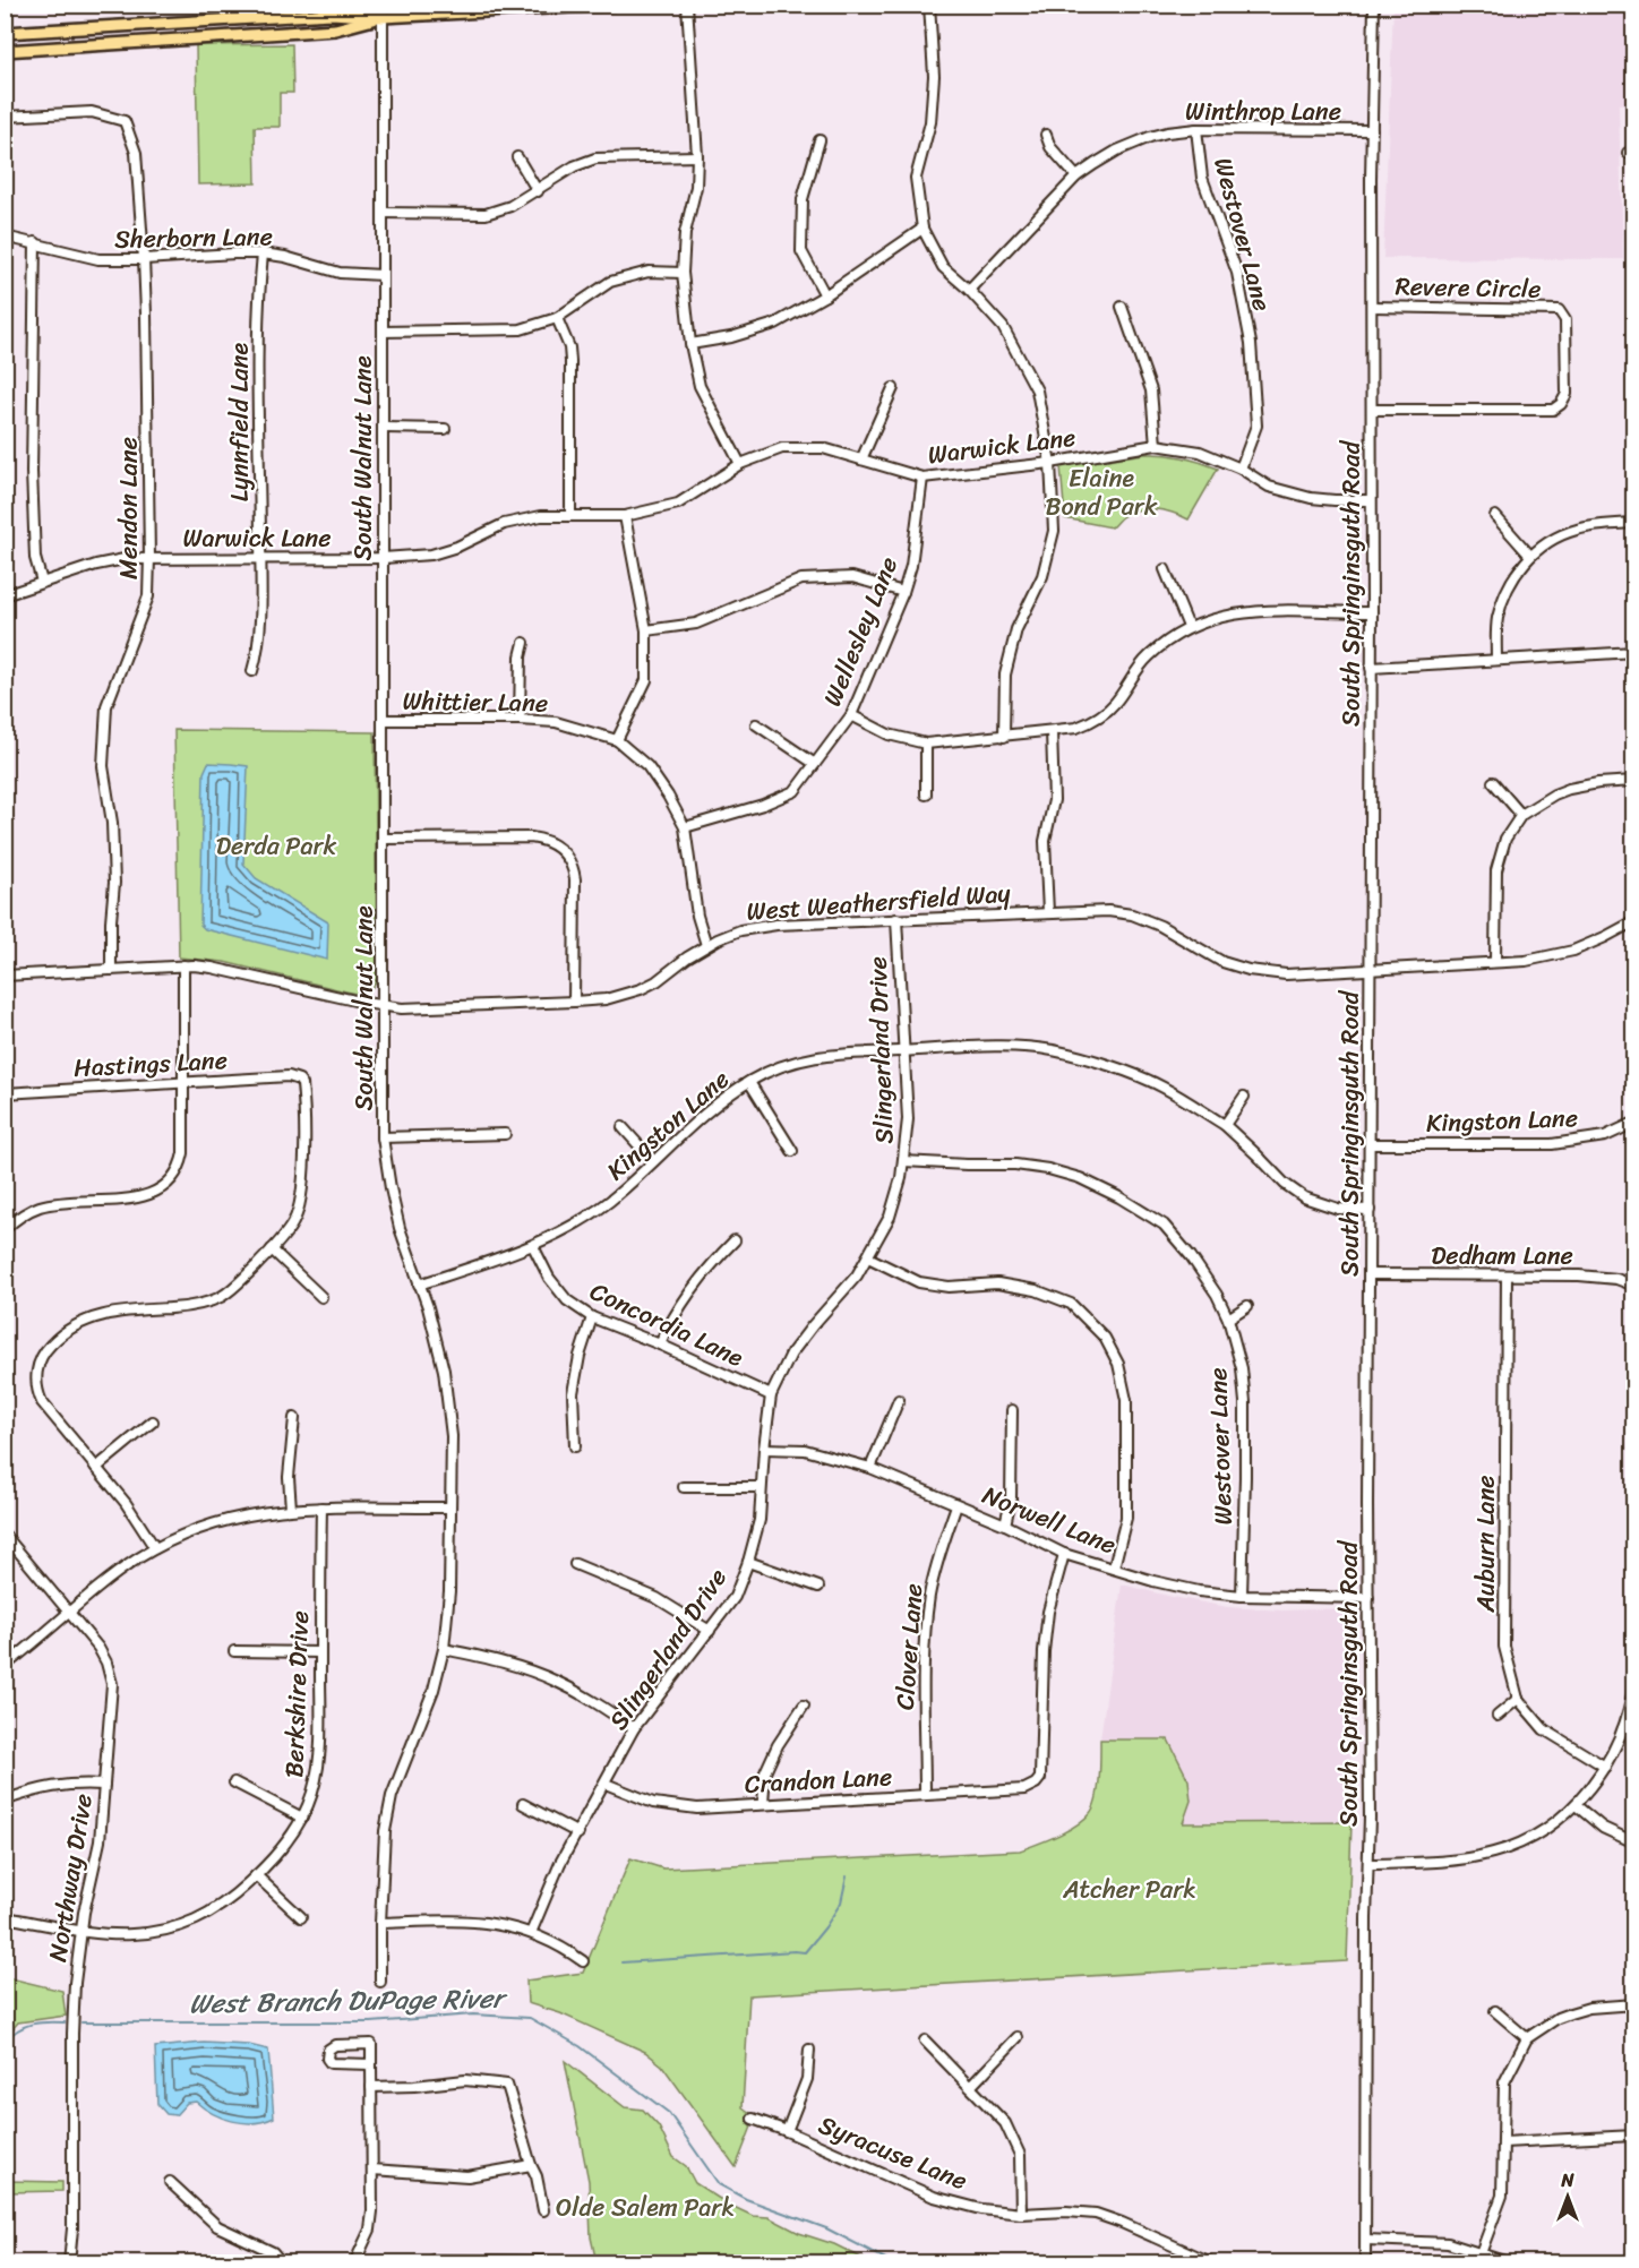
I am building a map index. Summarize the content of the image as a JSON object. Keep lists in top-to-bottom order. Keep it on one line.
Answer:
{"streets":{"street":["Winthrop Lane","Westover Lane","Sherborn Lane","Revere Circle","Lynnfield Lane","Warwick Lane","South Walnut Lane","Mendon Lane","South Springinsguth Road","Wellesley Lane","Whittier Lane","West Weathersfield Way","Slingerland Drive","Hastings Lane","Kingston Lane","Dedham Lane","Concordia Lane","Norwell Lane","Auburn Lane","Clover Lane","Berkshire Drive","Crandon Lane","Northway Drive","Syracuse Lane"]},"crossings":[["Winthrop Lane","Westover Lane"],["Winthrop Lane","South Springinsguth Road"],["Westover Lane","Warwick Lane"],["Westover Lane","Slingerland Drive"],["Westover Lane","Norwell Lane"],["Sherborn Lane","Lynnfield Lane"],["Sherborn Lane","South Walnut Lane"],["Sherborn Lane","Mendon Lane"],["Revere Circle","South Springinsguth Road"],["Lynnfield Lane","Warwick Lane"],["Warwick Lane","South Walnut Lane"],["Warwick Lane","Mendon Lane"],["Warwick Lane","South Springinsguth Road"],["Warwick Lane","Wellesley Lane"],["South Walnut Lane","Whittier Lane"],["South Walnut Lane","West Weathersfield Way"],["South Walnut Lane","Kingston Lane"],["Mendon Lane","West Weathersfield Way"],["South Springinsguth Road","West Weathersfield Way"],["South Springinsguth Road","Kingston Lane"],["South Springinsguth Road","Dedham Lane"],["South Springinsguth Road","Norwell Lane"],["Wellesley Lane","Whittier Lane"],["Whittier Lane","West Weathersfield Way"],["West Weathersfield Way","Slingerland Drive"],["Slingerland Drive","Kingston Lane"],["Slingerland Drive","Concordia Lane"],["Slingerland Drive","Norwell Lane"],["Slingerland Drive","Crandon Lane"],["Kingston Lane","Concordia Lane"],["Dedham Lane","Auburn Lane"],["Norwell Lane","Clover Lane"],["Norwell Lane","Crandon Lane"],["Clover Lane","Crandon Lane"],["Berkshire Drive","Northway Drive"]],"water":["West Branch DuPage River"],"parks":["Elaine Bond Park","Derda Park","Atcher Park","Olde Salem Park"],"north":"top"}
